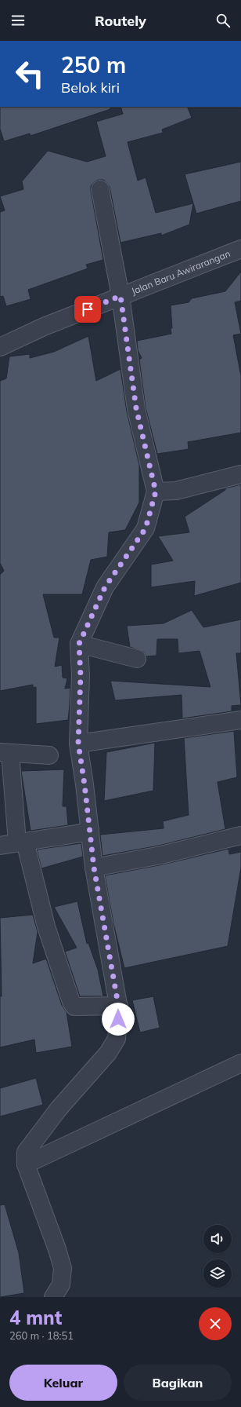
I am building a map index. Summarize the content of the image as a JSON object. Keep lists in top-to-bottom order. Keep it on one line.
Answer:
{"streets":{"street":["Jalan Baru Awirarangan"]},"page":{"header":"Routely","turn":["250 m","Belok kiri"],"heading":["4 mnt","260 m · 18:51"],"buttons":["Keluar","Bagikan"]}}
